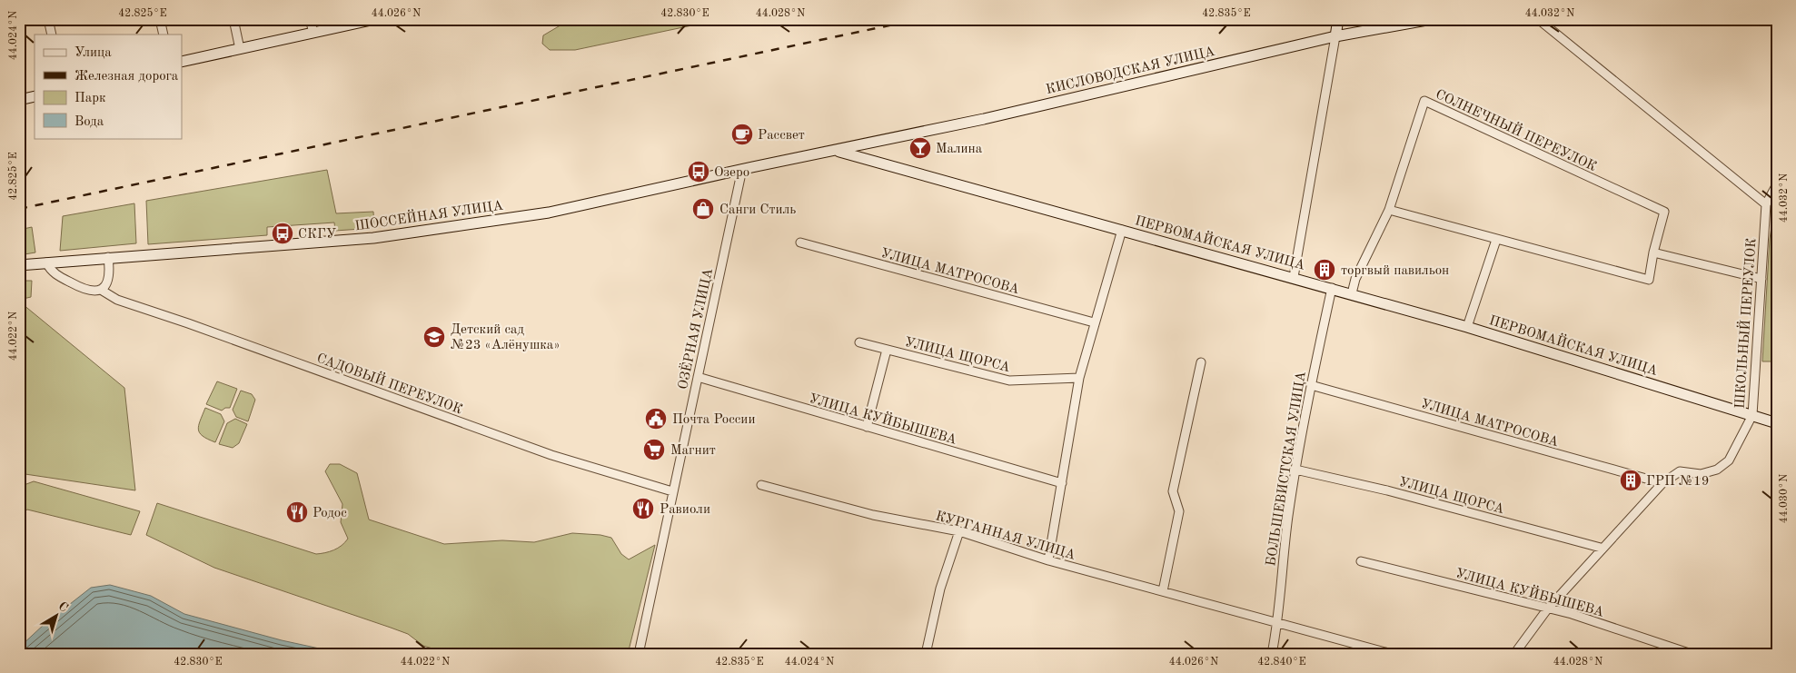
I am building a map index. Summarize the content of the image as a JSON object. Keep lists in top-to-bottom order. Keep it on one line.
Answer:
{"streets":{"main road":["КИСЛОВОДСКАЯ УЛИЦА","ШОССЕЙНАЯ УЛИЦА","ПЕРВОМАЙСКАЯ УЛИЦА"],"street":["СОЛНЕЧНЫЙ ПЕРЕУЛОК","УЛИЦА МАТРОСОВА","ШКОЛЬНЫЙ ПЕРЕУЛОК","ОЗЁРНАЯ УЛИЦА","УЛИЦА ЩОРСА","САДОВЫЙ ПЕРЕУЛОК","УЛИЦА КУЙБЫШЕВА","БОЛЬШЕВИСТСКАЯ УЛИЦА","КУРГАННАЯ УЛИЦА"]},"crossings":[["КИСЛОВОДСКАЯ УЛИЦА","ШОССЕЙНАЯ УЛИЦА"],["КИСЛОВОДСКАЯ УЛИЦА","ПЕРВОМАЙСКАЯ УЛИЦА"],["СОЛНЕЧНЫЙ ПЕРЕУЛОК","ПЕРВОМАЙСКАЯ УЛИЦА"],["ШОССЕЙНАЯ УЛИЦА","ПЕРВОМАЙСКАЯ УЛИЦА"],["ШОССЕЙНАЯ УЛИЦА","ОЗЁРНАЯ УЛИЦА"],["ПЕРВОМАЙСКАЯ УЛИЦА","ШКОЛЬНЫЙ ПЕРЕУЛОК"],["ПЕРВОМАЙСКАЯ УЛИЦА","БОЛЬШЕВИСТСКАЯ УЛИЦА"],["УЛИЦА МАТРОСОВА","ШКОЛЬНЫЙ ПЕРЕУЛОК"],["УЛИЦА МАТРОСОВА","БОЛЬШЕВИСТСКАЯ УЛИЦА"],["ШКОЛЬНЫЙ ПЕРЕУЛОК","УЛИЦА ЩОРСА"],["ШКОЛЬНЫЙ ПЕРЕУЛОК","УЛИЦА КУЙБЫШЕВА"],["ОЗЁРНАЯ УЛИЦА","САДОВЫЙ ПЕРЕУЛОК"],["ОЗЁРНАЯ УЛИЦА","УЛИЦА КУЙБЫШЕВА"],["УЛИЦА ЩОРСА","БОЛЬШЕВИСТСКАЯ УЛИЦА"],["БОЛЬШЕВИСТСКАЯ УЛИЦА","КУРГАННАЯ УЛИЦА"]],"places":{"cafe":["Рассвет"],"bar":["Малина"],"bus stop":["Озеро","СКГУ"],"shop":["Санги Стиль"],"building":["торгвый павильон","ГРП №19"],"school or university":["Детский сад №23 «Алёнушка»"],"public building":["Почта России"],"supermarket":["Магнит"],"restaurant":["Равиоли","Родос"]},"legend":["Улица","Железная дорога","Парк","Вода"],"north":"top right","coordinates":["42.825°E","44.026°N","42.830°E","44.028°N","42.835°E","44.032°N","44.024°N","44.022°N","44.030°N","42.840°E"]}
